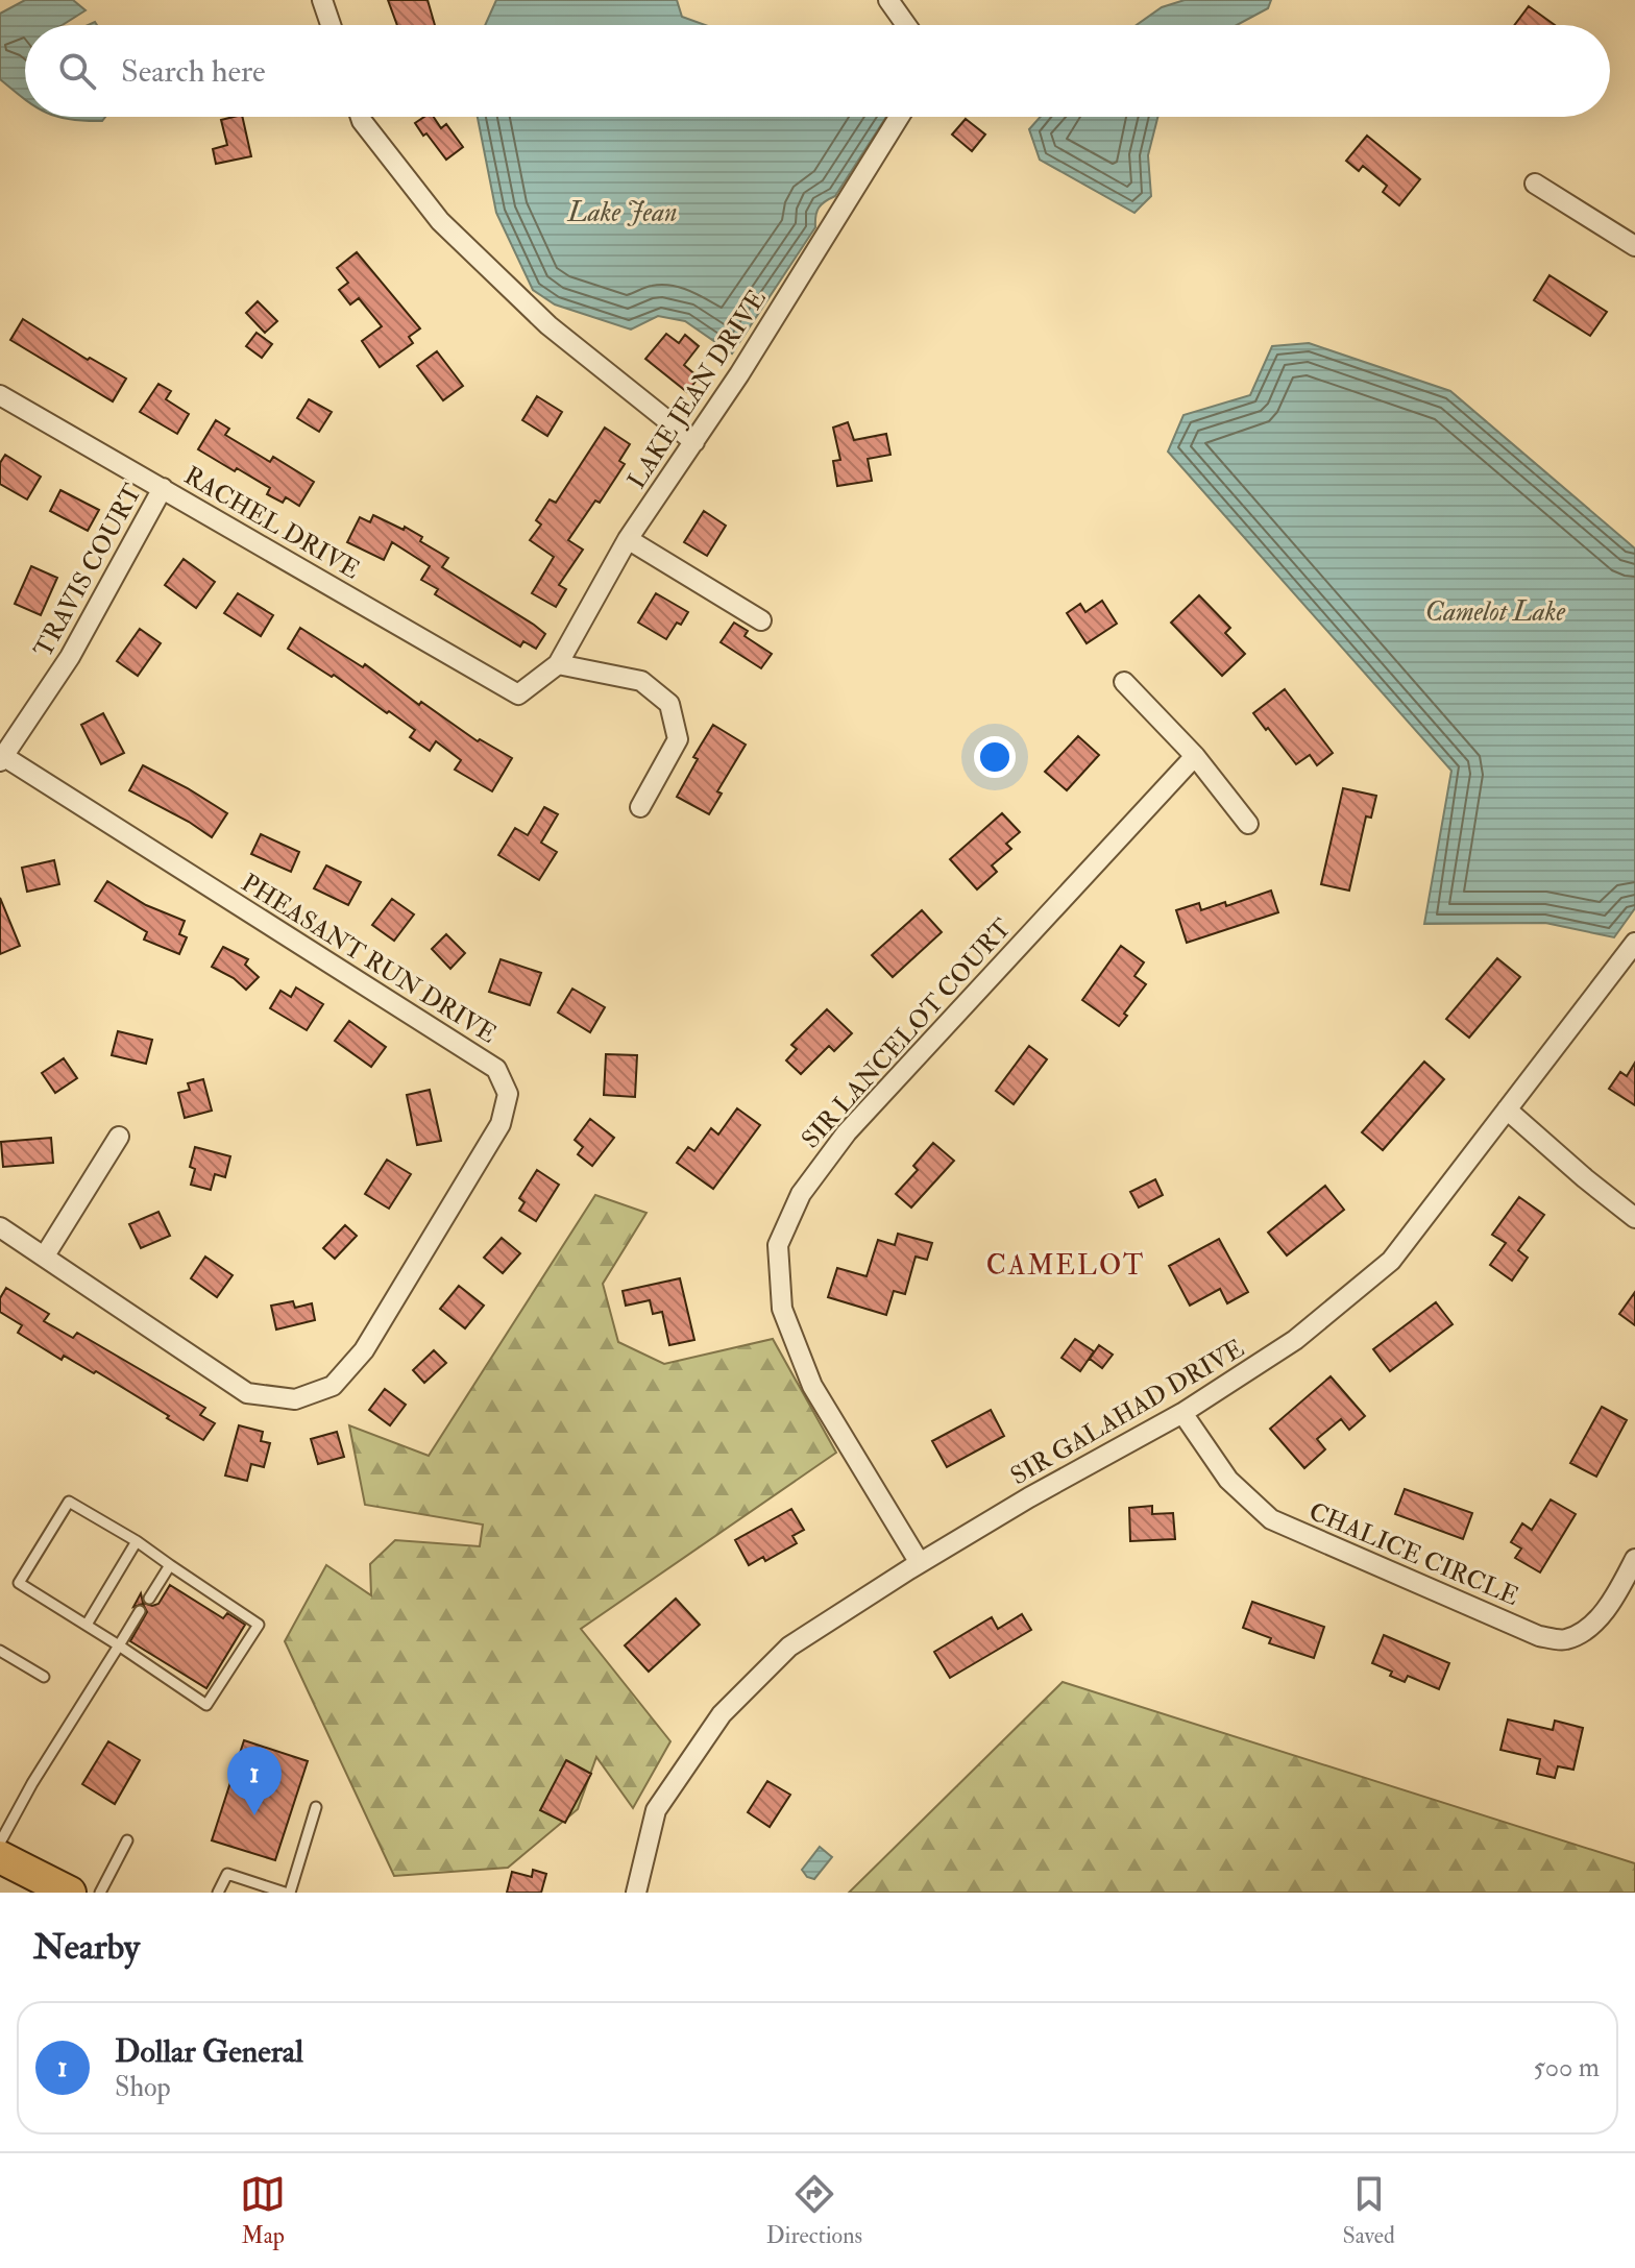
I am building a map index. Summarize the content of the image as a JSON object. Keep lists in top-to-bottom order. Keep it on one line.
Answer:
{"streets":{"street":["LAKE JEAN DRIVE","RACHEL DRIVE","TRAVIS COURT","PHEASANT RUN DRIVE","SIR LANCELOT COURT","SIR GALAHAD DRIVE","CHALICE CIRCLE"]},"crossings":[["LAKE JEAN DRIVE","RACHEL DRIVE"],["RACHEL DRIVE","TRAVIS COURT"],["TRAVIS COURT","PHEASANT RUN DRIVE"],["SIR LANCELOT COURT","SIR GALAHAD DRIVE"],["SIR GALAHAD DRIVE","CHALICE CIRCLE"]],"districts":["CAMELOT"],"water":["Lake Jean","Camelot Lake"],"page":{"search":"Search here","pins":"1","heading":"Nearby","list":[{"mark":"1","name":"Dollar General","note":"Shop","value":"500 m"}],"nav":["Map","Directions","Saved"]}}
